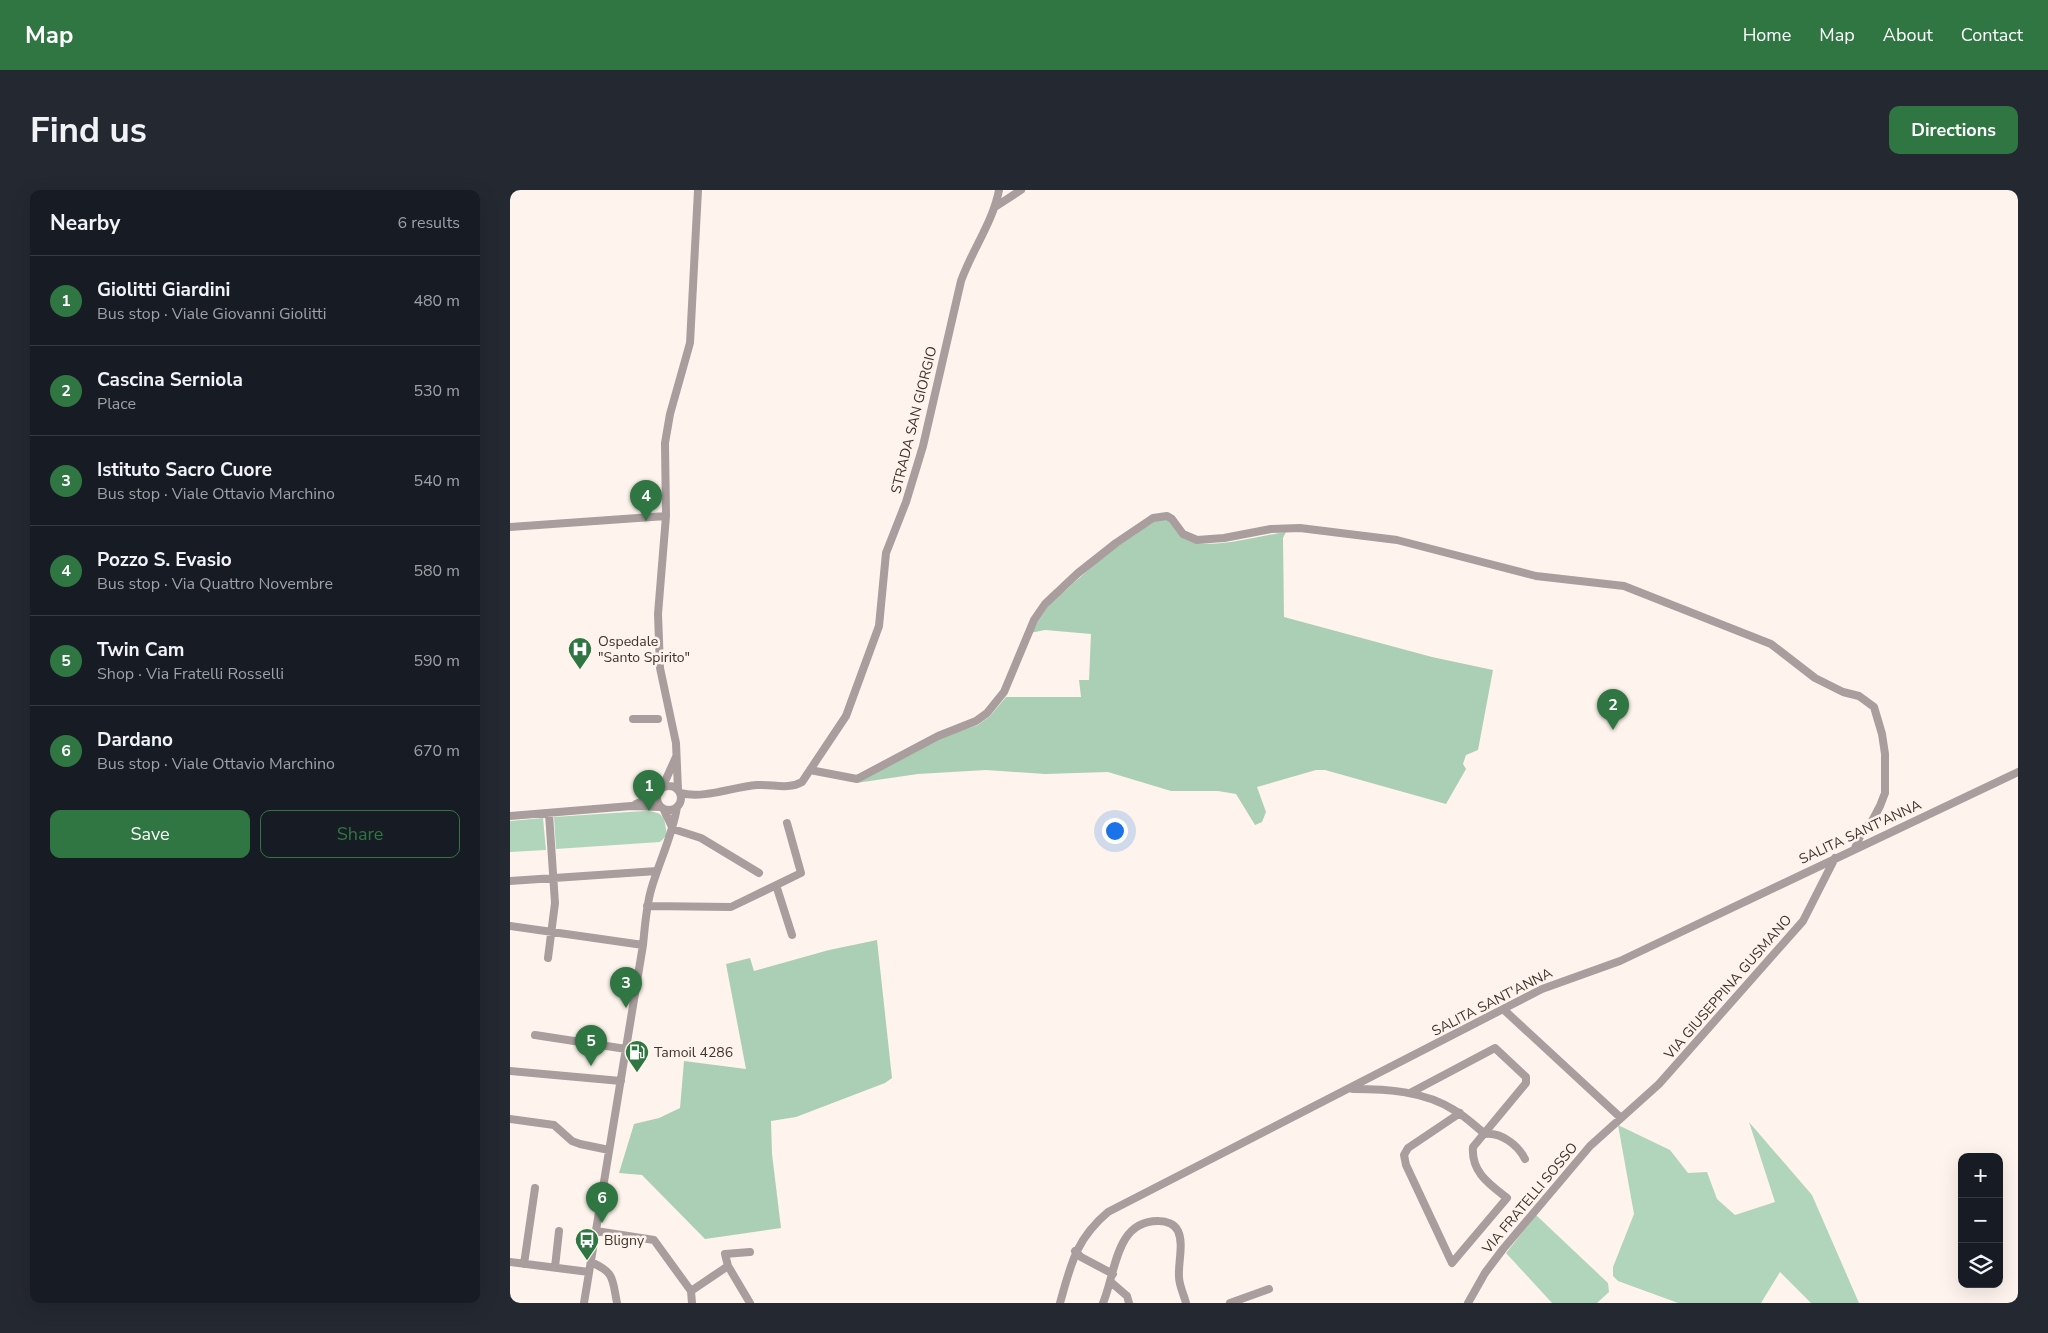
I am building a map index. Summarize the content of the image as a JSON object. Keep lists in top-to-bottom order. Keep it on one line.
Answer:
{"streets":{"street":["STRADA SAN GIORGIO","SALITA SANT'ANNA","VIA GIUSEPPINA GUSMANO","VIA FRATELLI SOSSO"]},"crossings":[["SALITA SANT'ANNA","VIA GIUSEPPINA GUSMANO"],["VIA GIUSEPPINA GUSMANO","VIA FRATELLI SOSSO"]],"places":{"hospital":["Ospedale \"Santo Spirito\""],"fuel station":["Tamoil 4286"],"bus stop":["Bligny"]},"page":{"header":"Map","nav":["Home","Map","About","Contact"],"buttons":["Directions",["Save","Share"]],"title":"Find us","heading":["Nearby","6 results"],"list":[{"mark":"1","name":"Giolitti Giardini","note":"Bus stop · Viale Giovanni Giolitti","value":"480 m"},{"mark":"2","name":"Cascina Serniola","note":"Place","value":"530 m"},{"mark":"3","name":"Istituto Sacro Cuore","note":"Bus stop · Viale Ottavio Marchino","value":"540 m"},{"mark":"4","name":"Pozzo S. Evasio","note":"Bus stop · Via Quattro Novembre","value":"580 m"},{"mark":"5","name":"Twin Cam","note":"Shop · Via Fratelli Rosselli","value":"590 m"},{"mark":"6","name":"Dardano","note":"Bus stop · Viale Ottavio Marchino","value":"670 m"}],"pins":["4","2","1","3","5","6"],"map_buttons":["+","−"]}}
